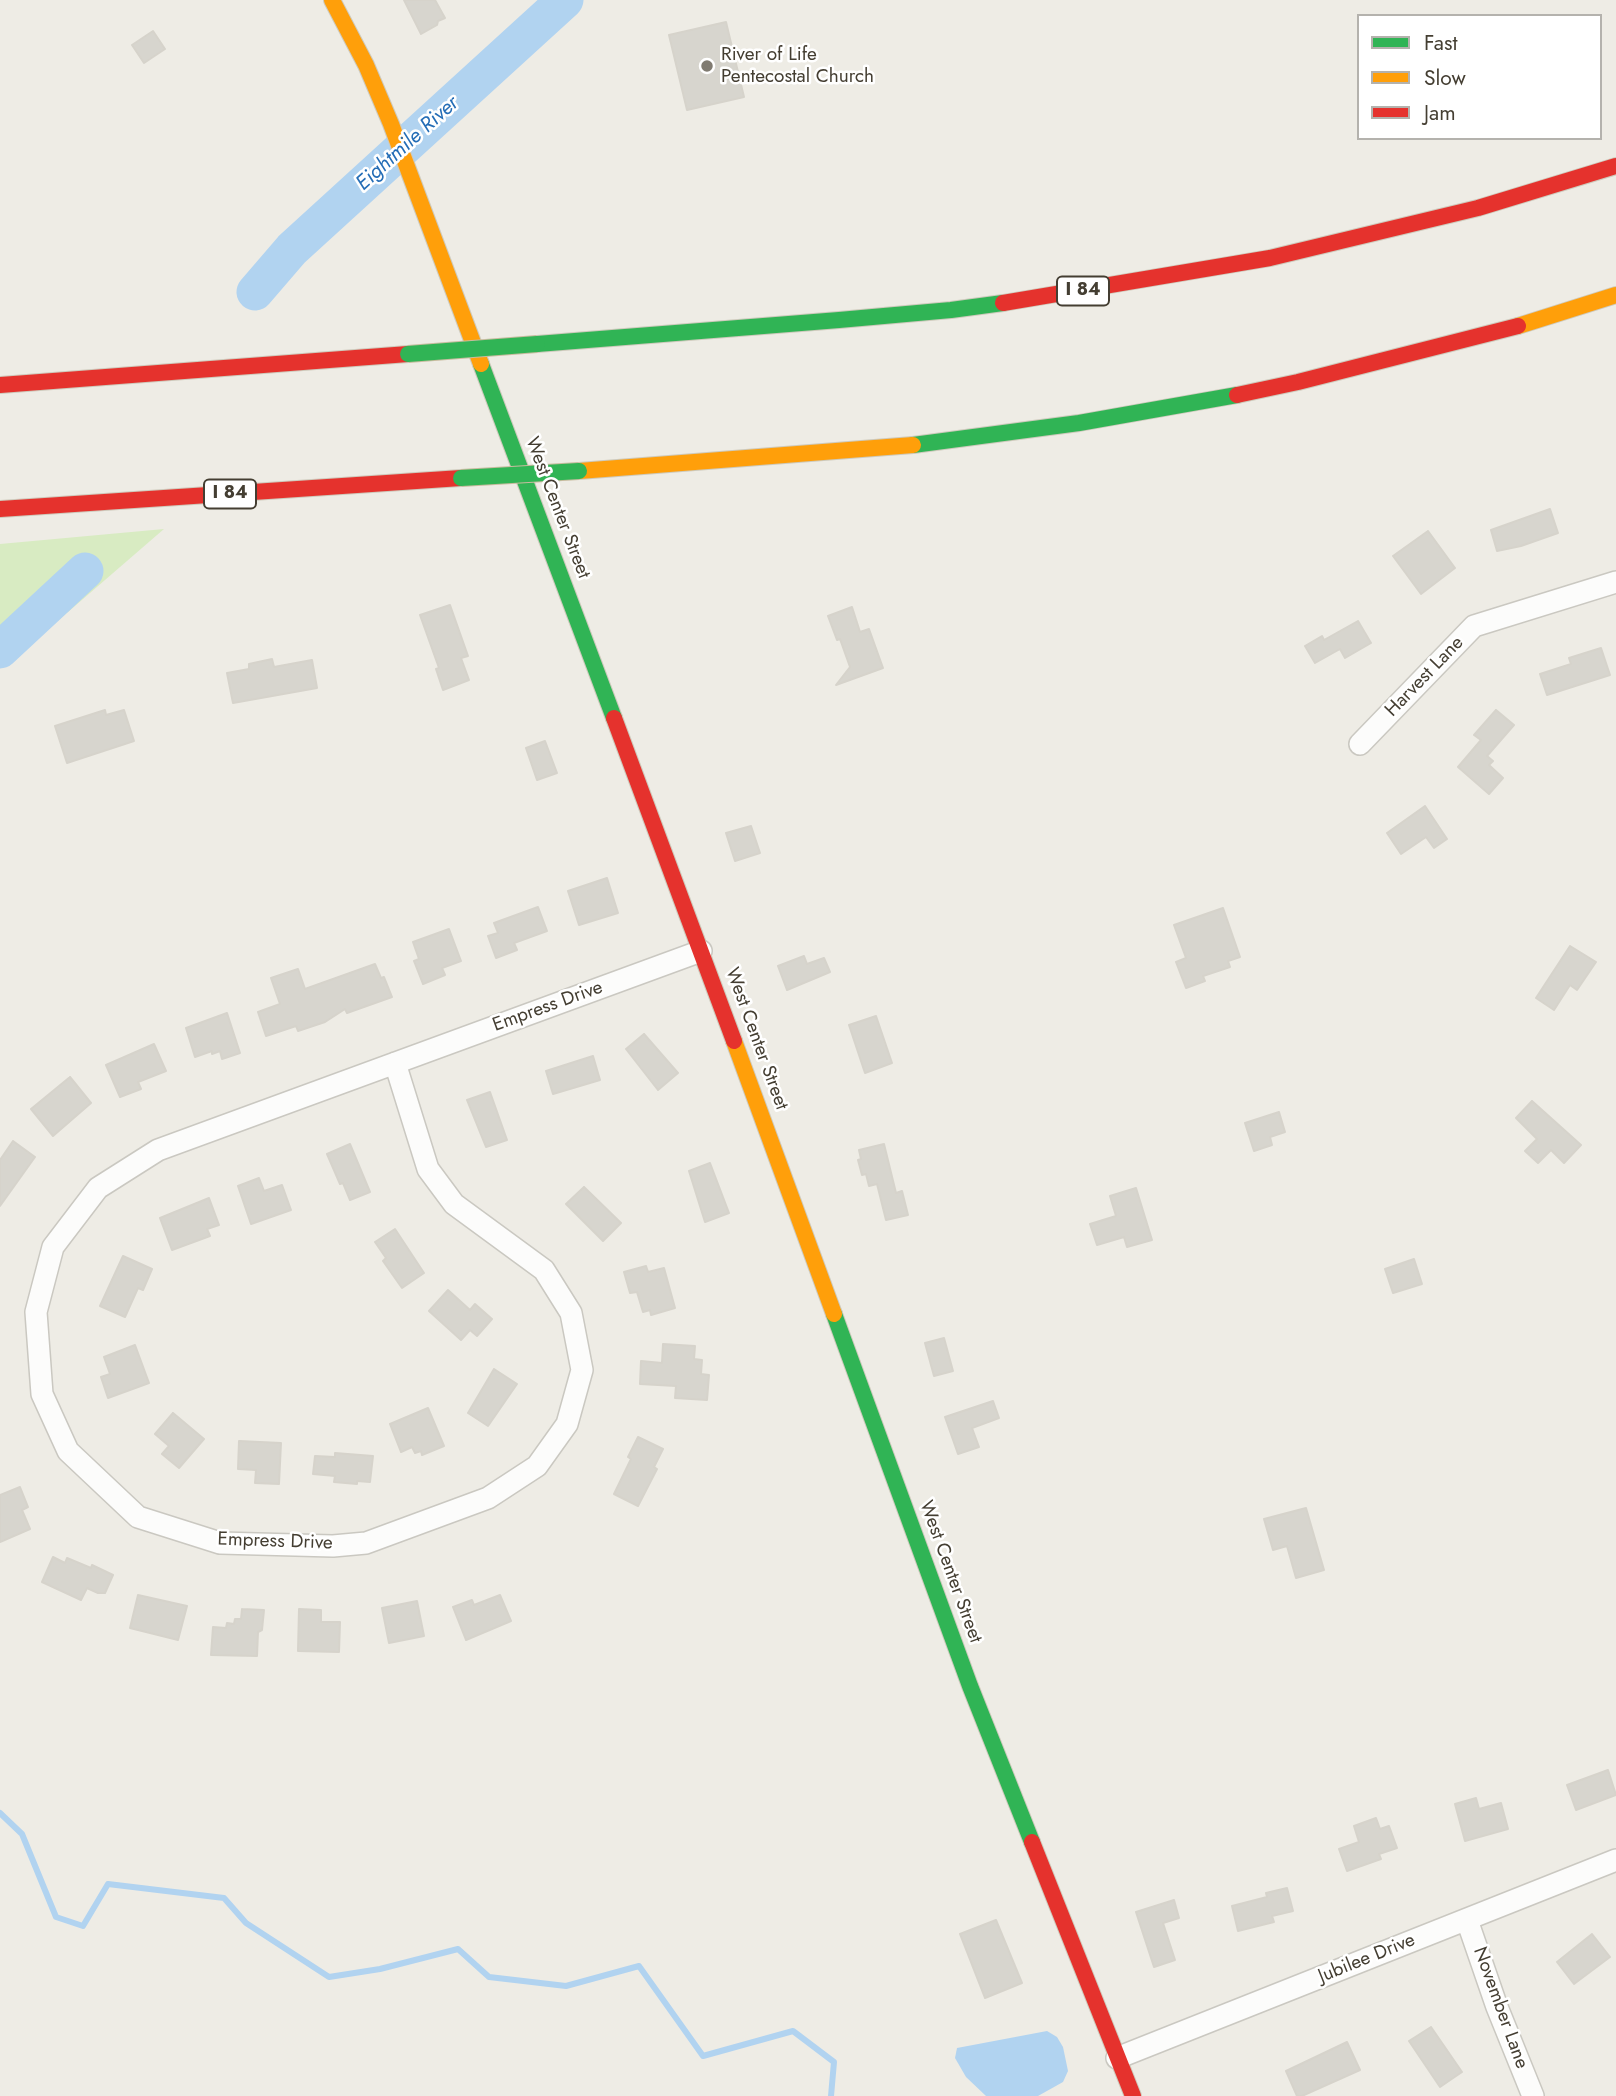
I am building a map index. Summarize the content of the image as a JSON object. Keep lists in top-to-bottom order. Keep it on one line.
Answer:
{"streets":{"main road":["I 84","West Center Street"],"street":["Harvest Lane","Empress Drive","Jubilee Drive","November Lane"]},"crossings":[["West Center Street","Empress Drive"],["West Center Street","Jubilee Drive"],["Jubilee Drive","November Lane"]],"water":["Eightmile River"],"places":["River of Life Pentecostal Church"],"legend":["Fast","Slow","Jam"]}
